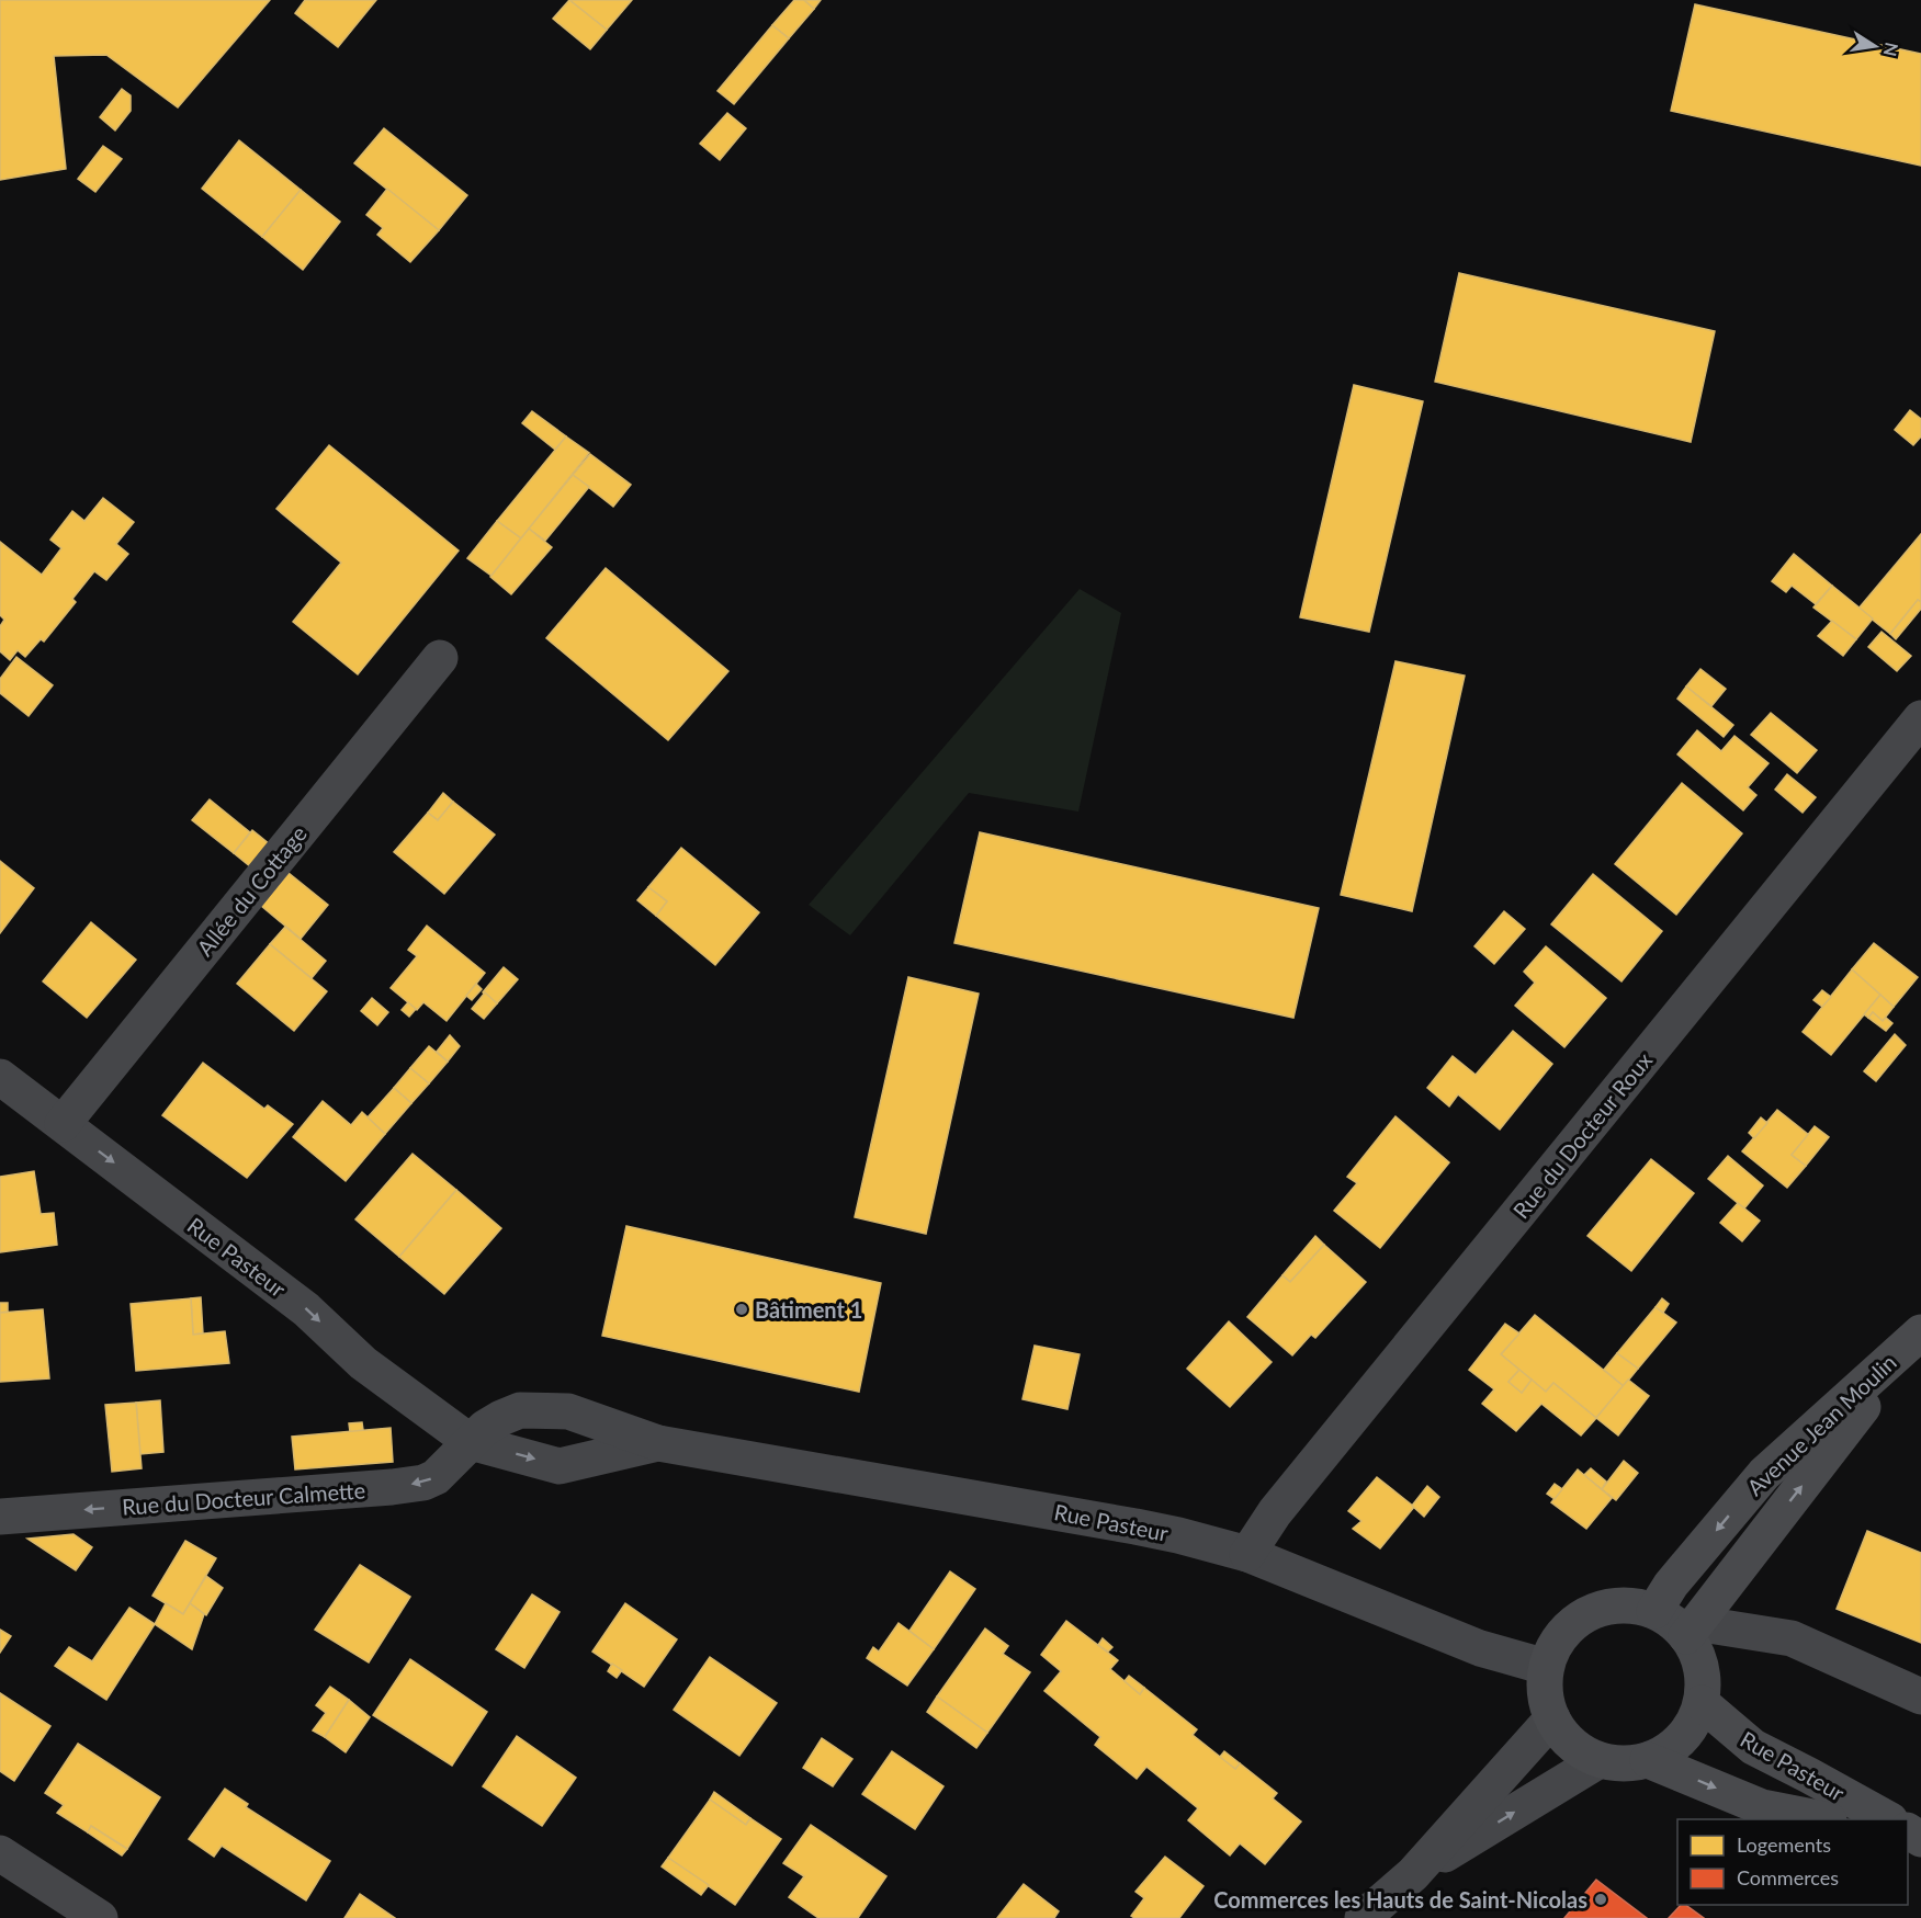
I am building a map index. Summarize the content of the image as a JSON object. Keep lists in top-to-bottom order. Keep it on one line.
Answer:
{"streets":{"street":["Allée du Cottage","Rue du Docteur Roux","Rue Pasteur","Avenue Jean Moulin","Rue du Docteur Calmette"]},"crossings":[["Allée du Cottage","Rue Pasteur"],["Rue du Docteur Roux","Rue Pasteur"],["Rue Pasteur","Avenue Jean Moulin"],["Rue Pasteur","Rue du Docteur Calmette"]],"one_way":["Rue du Docteur Calmette"],"places":["Bâtiment 1","Commerces les Hauts de Saint-Nicolas"],"legend":["Logements","Commerces"],"north":"right"}
